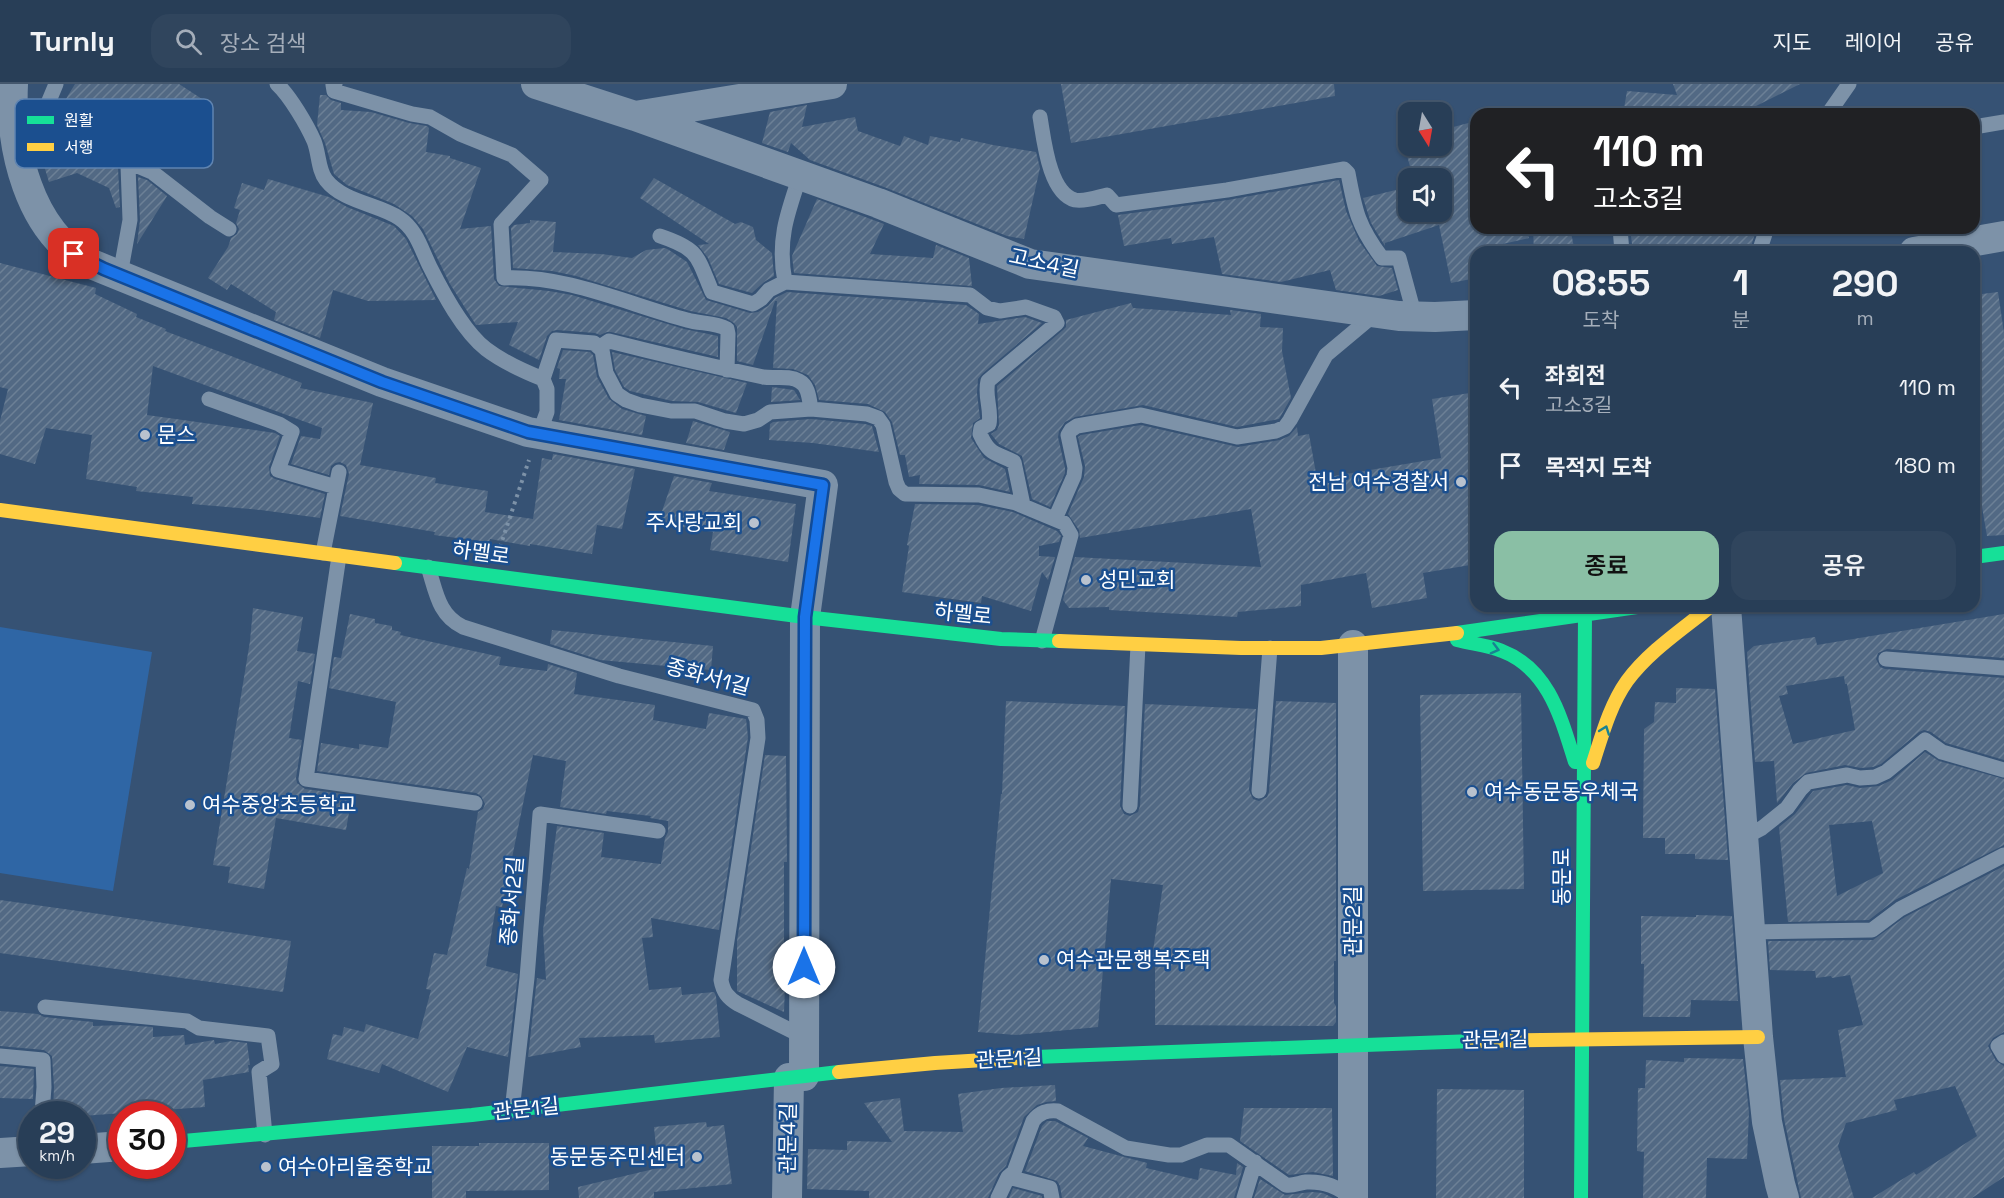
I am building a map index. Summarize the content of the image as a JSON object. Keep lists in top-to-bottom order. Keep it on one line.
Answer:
{"streets":{"street":["고소4길","하멜로","동문로","관문2길","관문1길","관문4길"],"lane":["종화서1길","종화서2길"]},"crossings":[["하멜로","종화서1길"],["하멜로","동문로"],["하멜로","관문2길"],["하멜로","관문4길"],["종화서1길","관문4길"],["동문로","관문1길"],["종화서2길","관문1길"],["관문2길","관문1길"],["관문1길","관문4길"]],"places":["문스","전남 여수경찰서","주사랑교회","성민교회","여수동문동우체국","여수중앙초등학교","여수관문행복주택","동문동주민센터","여수아리울중학교"],"legend":["원활","서행"],"north":"bottom","page":{"header":"Turnly","search":"장소 검색","nav":["지도","레이어","공유"],"turn":["110 m","고소3길"],"eta":["08:55","도착","1","분","290","m"],"list":[{"name":"좌회전","note":"고소3길","value":"110 m"},{"name":"목적지 도착","value":"180 m"}],"buttons":["종료","공유"],"speed":"29 km/h","limit":"30"}}
